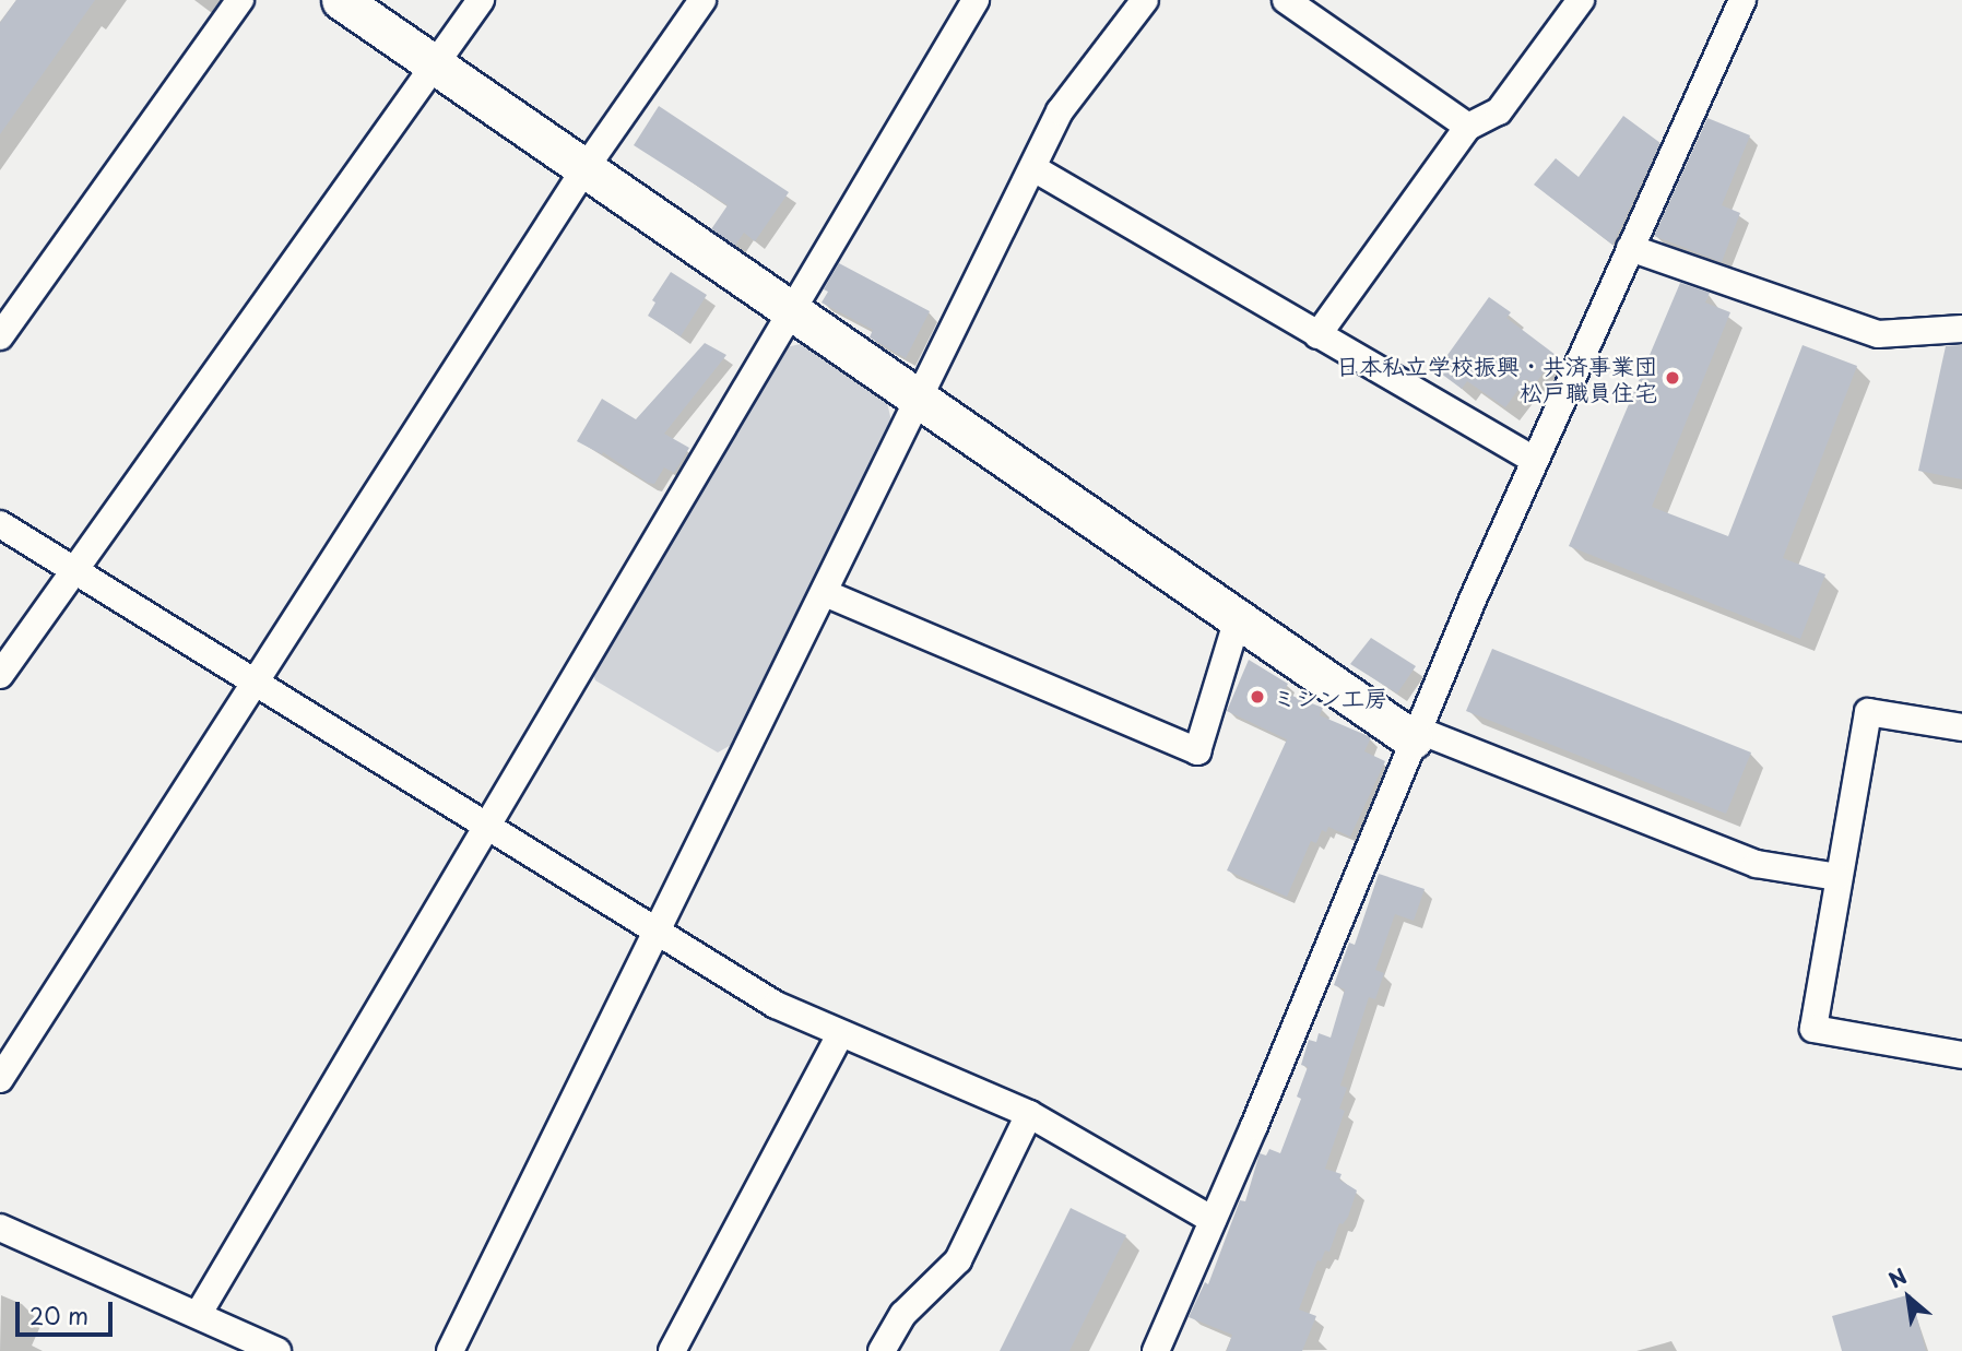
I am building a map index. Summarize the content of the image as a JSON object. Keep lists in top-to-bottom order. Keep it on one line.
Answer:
{"places":["日本私立学校振興・共済事業団 松戸職員住宅","ミシン工房"],"scale_bar":"20 m","north":"top left"}
